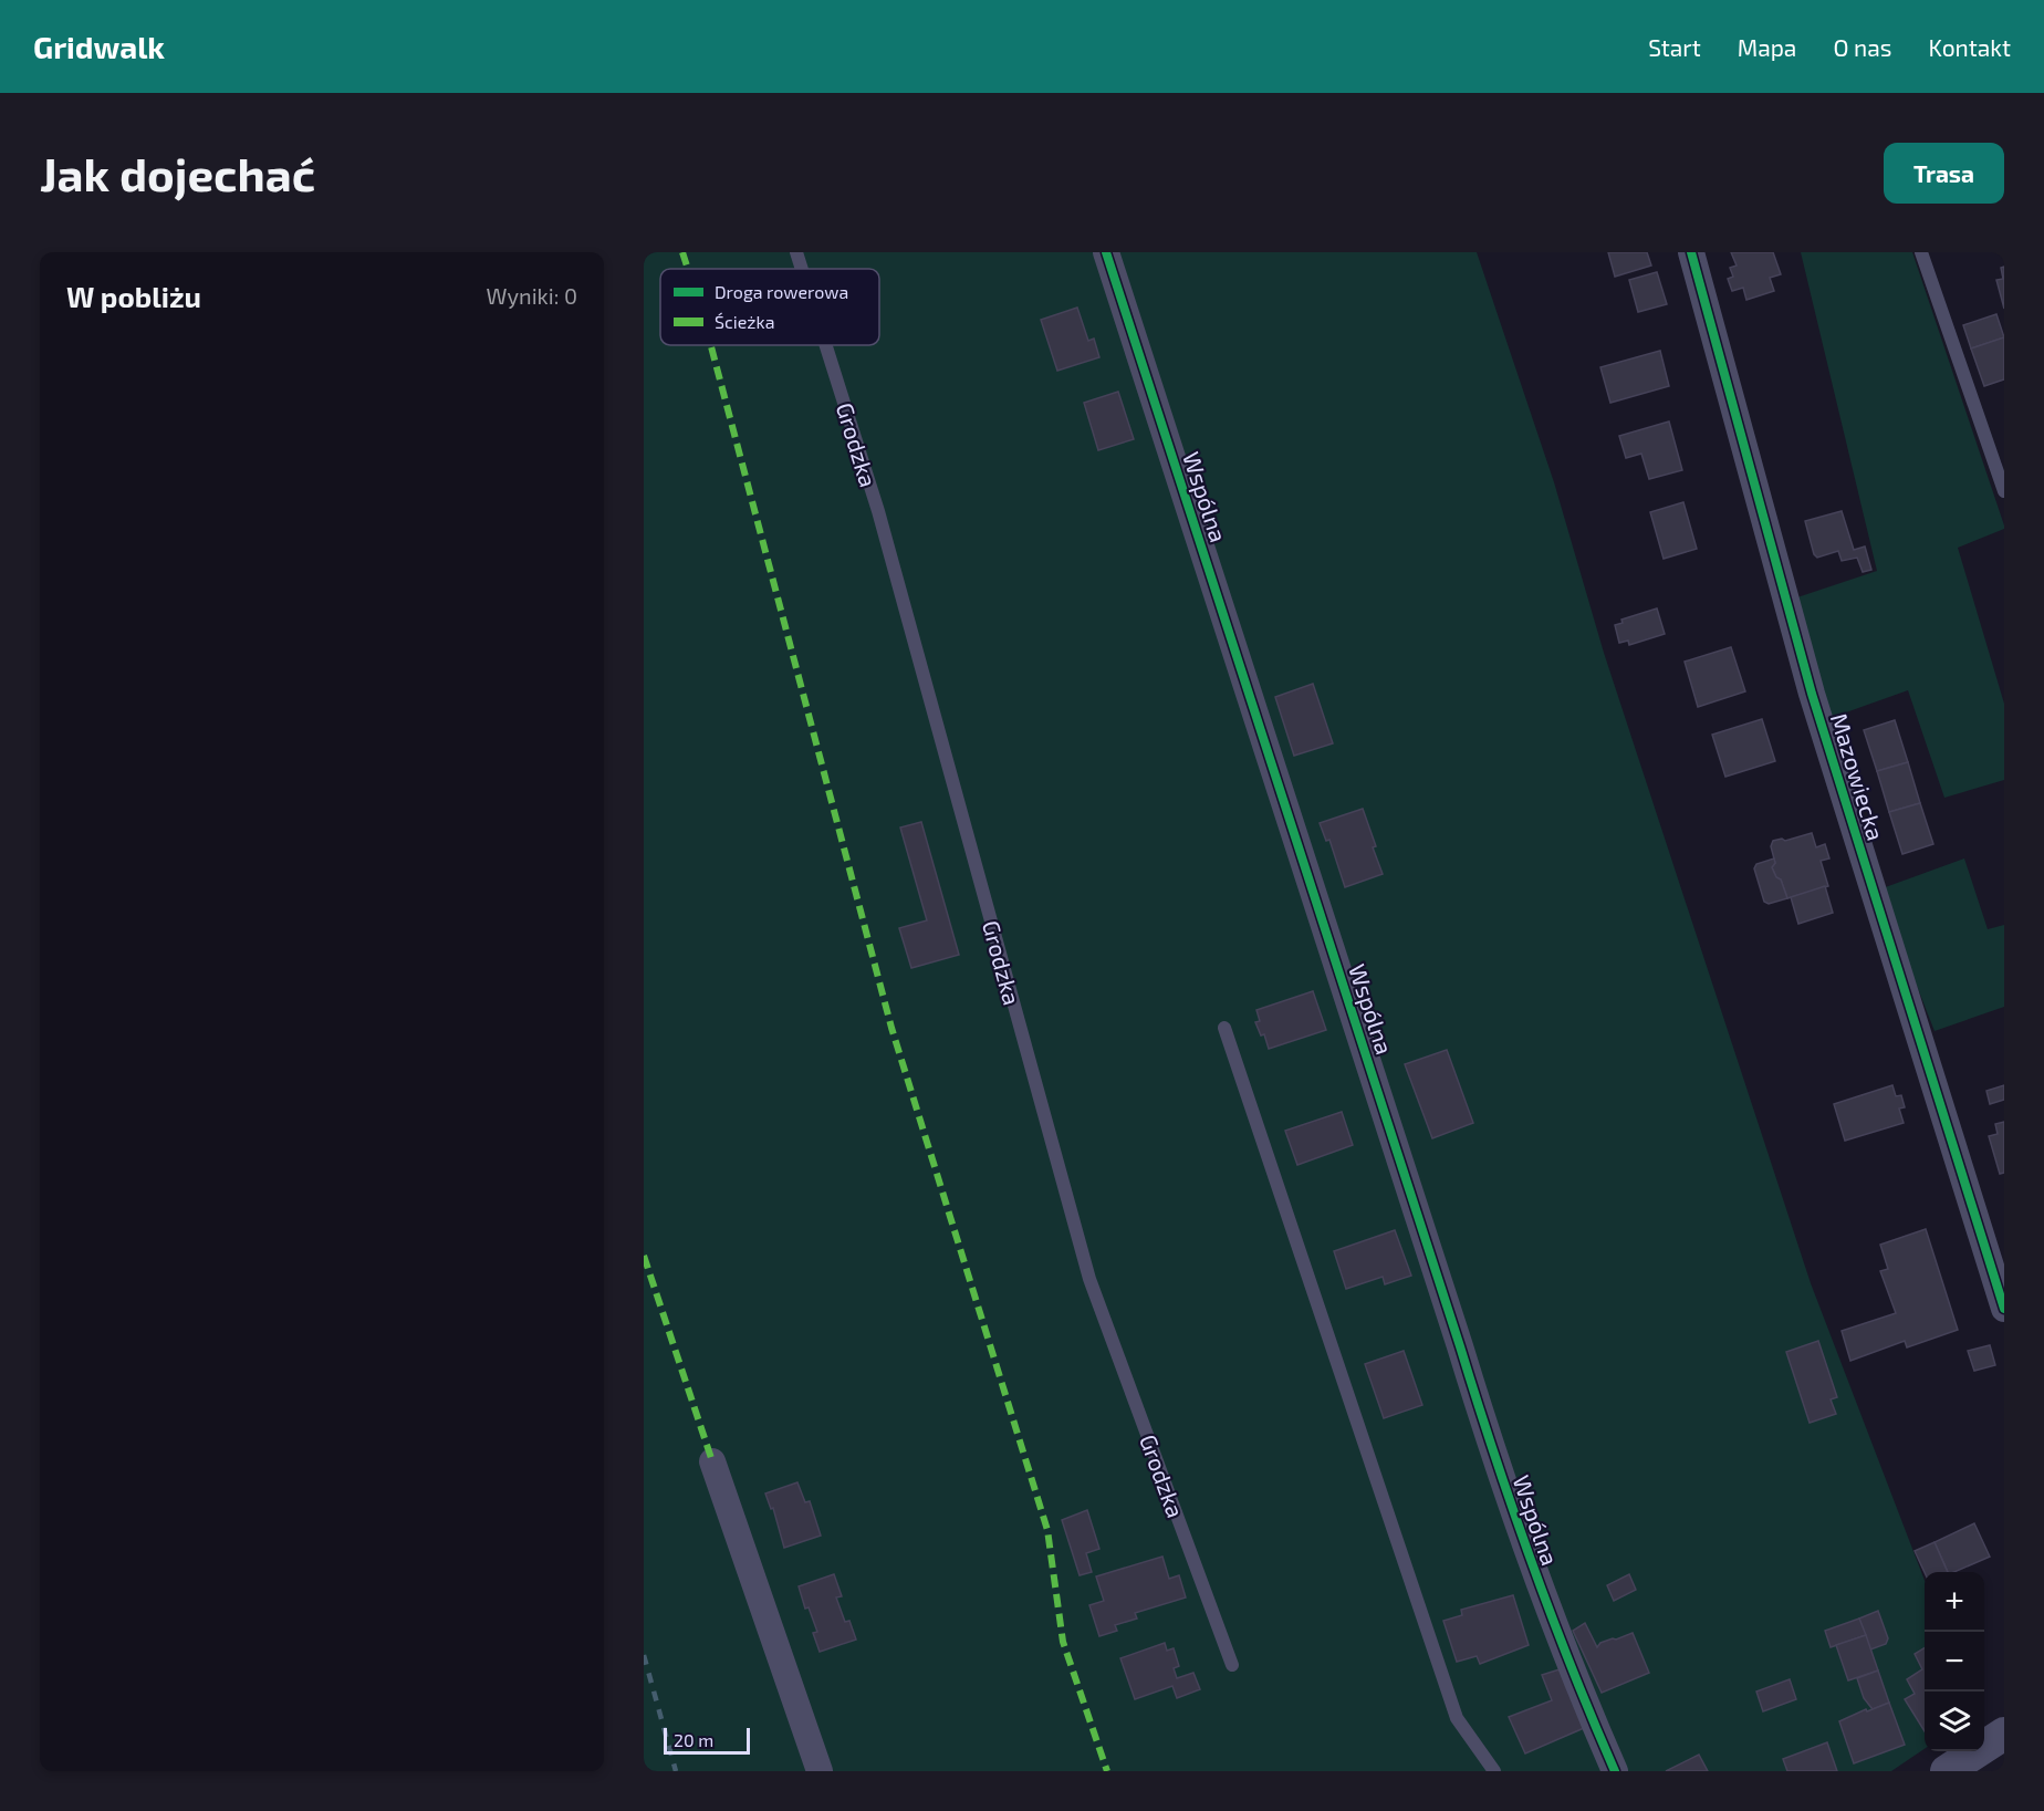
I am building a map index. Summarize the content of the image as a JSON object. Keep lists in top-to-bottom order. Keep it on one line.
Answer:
{"streets":{"street":["Wspólna","Mazowiecka"],"lane":["Grodzka"]},"legend":["Droga rowerowa","Ścieżka"],"scale_bar":"20 m","page":{"header":"Gridwalk","nav":["Start","Mapa","O nas","Kontakt"],"buttons":"Trasa","title":"Jak dojechać","heading":["W pobliżu","Wyniki: 0"],"map_buttons":["+","−"],"scale":"20 m"}}
